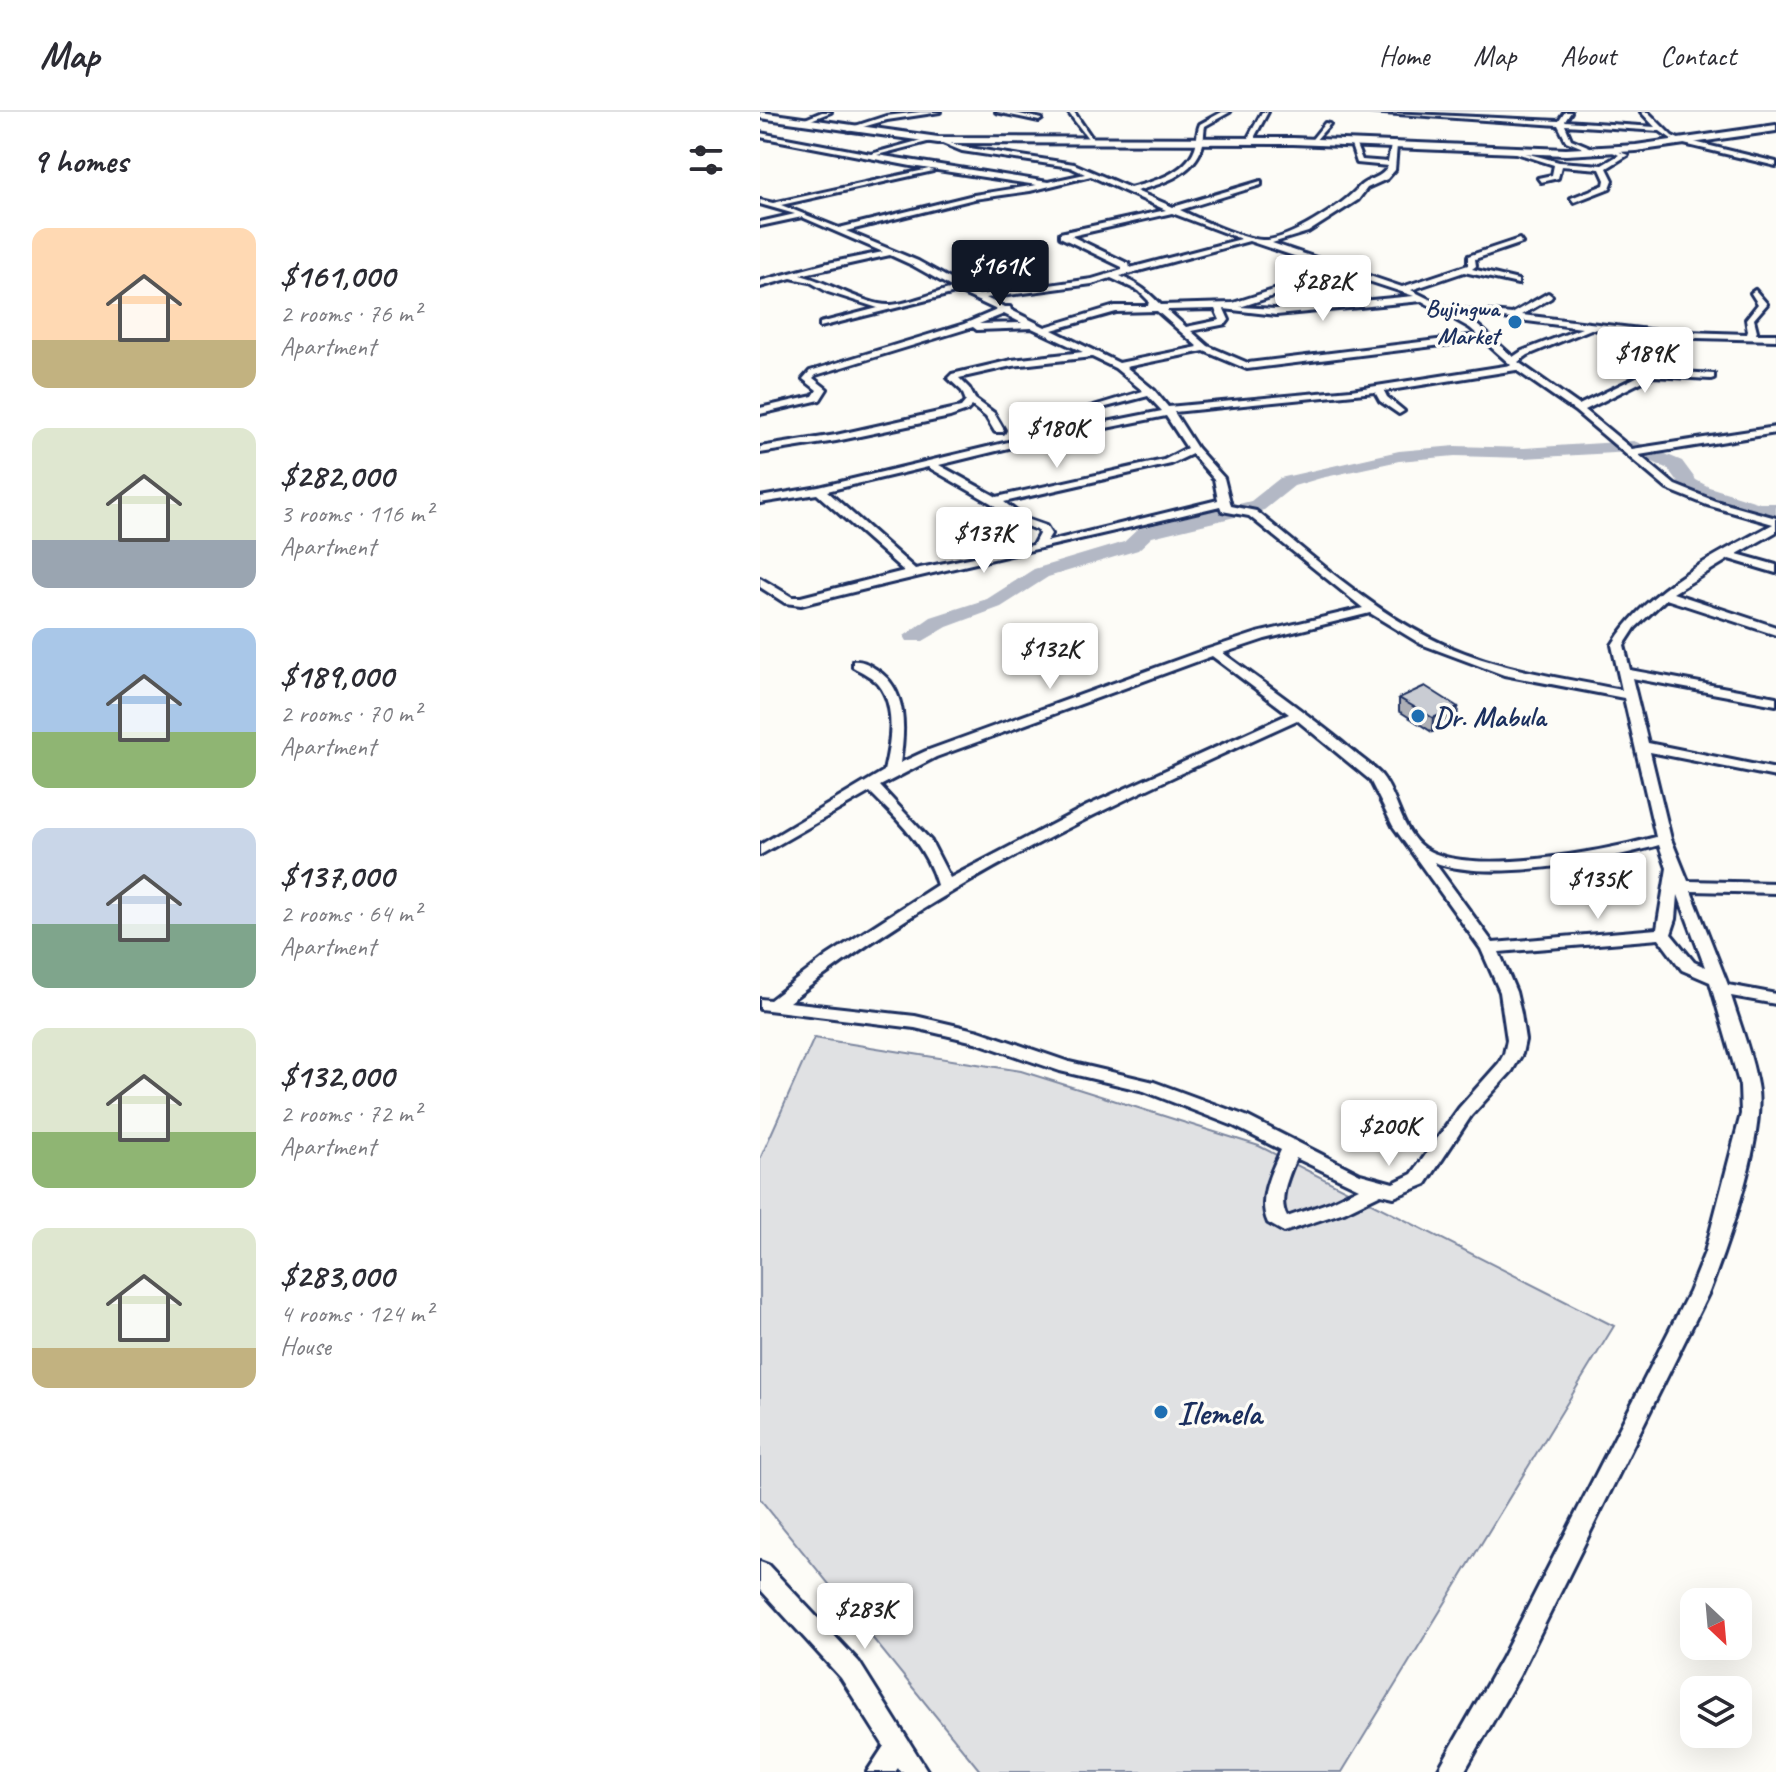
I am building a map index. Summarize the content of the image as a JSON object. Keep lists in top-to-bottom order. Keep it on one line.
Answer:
{"places":["Bujingwa Market","Dr. Mabula","Ilemela"],"north":"bottom right","page":{"header":"Map","nav":["Home","Map","About","Contact"],"heading":"9 homes","list":[{"name":"$161,000","note":"2 rooms · 76 m² · Apartment"},{"name":"$282,000","note":"3 rooms · 116 m² · Apartment"},{"name":"$189,000","note":"2 rooms · 70 m² · Apartment"},{"name":"$137,000","note":"2 rooms · 64 m² · Apartment"},{"name":"$132,000","note":"2 rooms · 72 m² · Apartment"},{"name":"$283,000","note":"4 rooms · 124 m² · House"}],"price":["$161K","$282K","$189K","$180K","$137K","$132K","$135K","$200K","$283K"]}}
